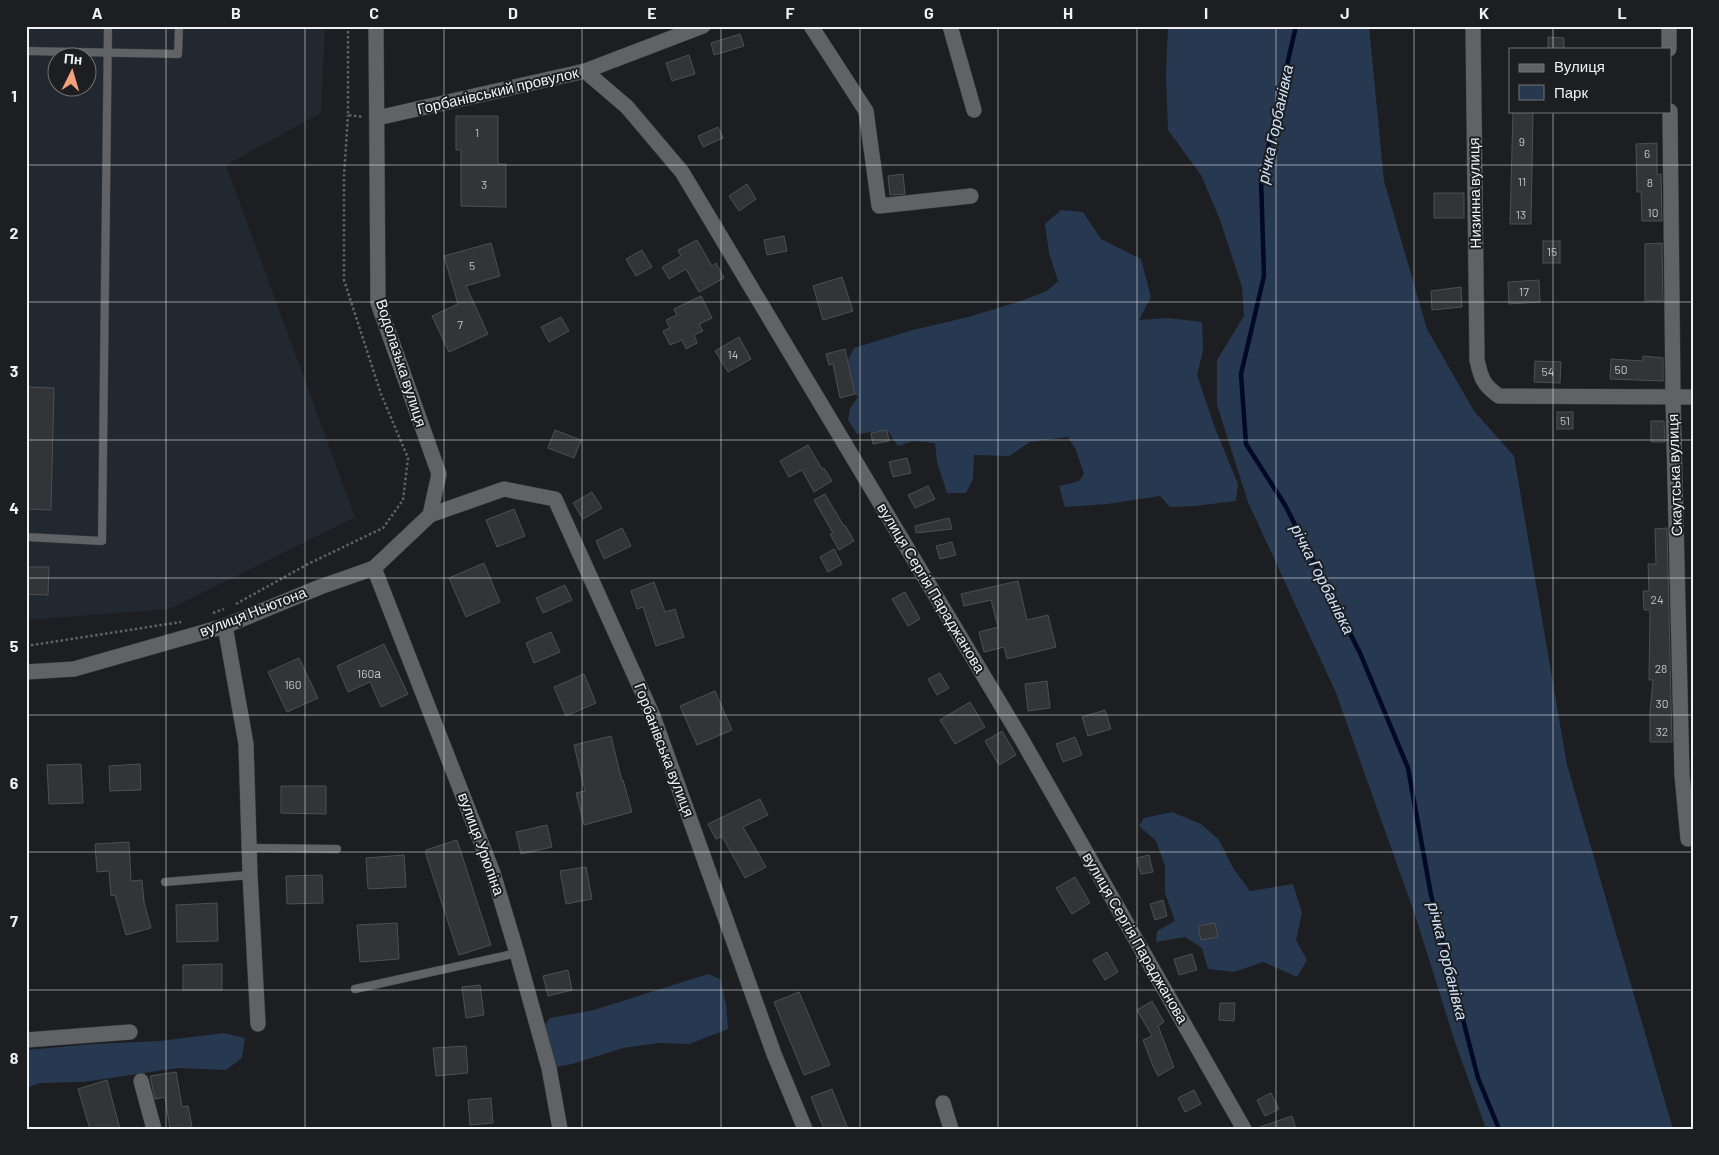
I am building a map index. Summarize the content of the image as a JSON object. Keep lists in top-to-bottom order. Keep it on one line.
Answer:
{"streets":{"street":["Горбанівський провулок","Низинна вулиця","Водолазька вулиця","Скаутська вулиця","вулиця Сергія Параджанова","вулиця Ньютона","Горбанівська вулиця","вулиця Урюпіна"]},"crossings":[["Горбанівський провулок","Водолазька вулиця"],["Горбанівський провулок","вулиця Сергія Параджанова"],["Низинна вулиця","Скаутська вулиця"],["Водолазька вулиця","вулиця Ньютона"],["Водолазька вулиця","Горбанівська вулиця"],["вулиця Ньютона","Горбанівська вулиця"],["вулиця Ньютона","вулиця Урюпіна"]],"water":["річка Горбанівка"],"house_numbers":["1","9","6","11","8","3","10","13","15","5","17","7","14","50","54","51","24","28","160а","160","30","32"],"legend":["Вулиця","Парк"],"north":"top","grid":{"columns":["A","B","C","D","E","F","G","H","I","J","K","L"],"rows":["1","2","3","4","5","6","7","8"]}}
